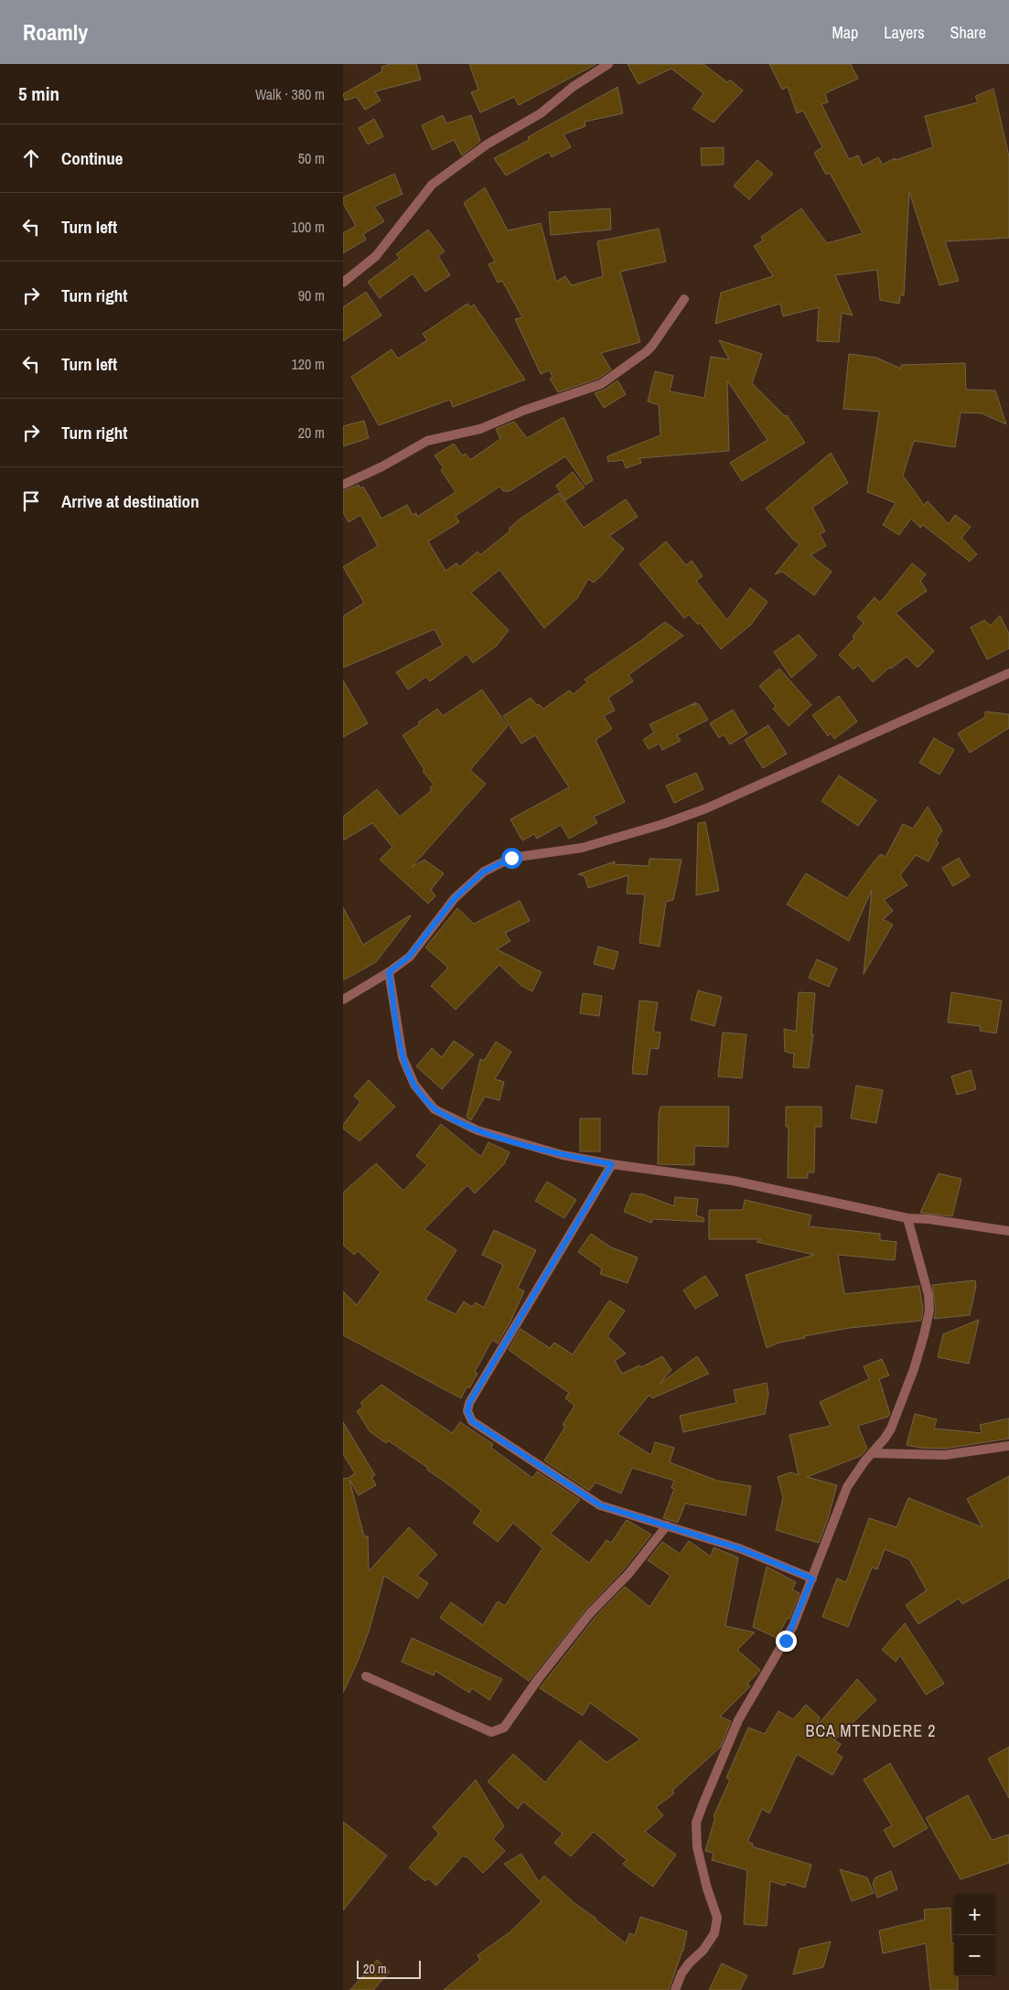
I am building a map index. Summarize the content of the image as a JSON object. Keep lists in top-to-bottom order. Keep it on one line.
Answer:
{"districts":["BCA MTENDERE 2"],"scale_bar":"20 m","page":{"header":"Roamly","nav":["Map","Layers","Share"],"heading":["5 min","Walk · 380 m"],"list":[["Continue","50 m"],["Turn left","100 m"],["Turn right","90 m"],["Turn left","120 m"],["Turn right","20 m"],"Arrive at destination"],"map_buttons":["+","−"],"scale":"20 m"}}
